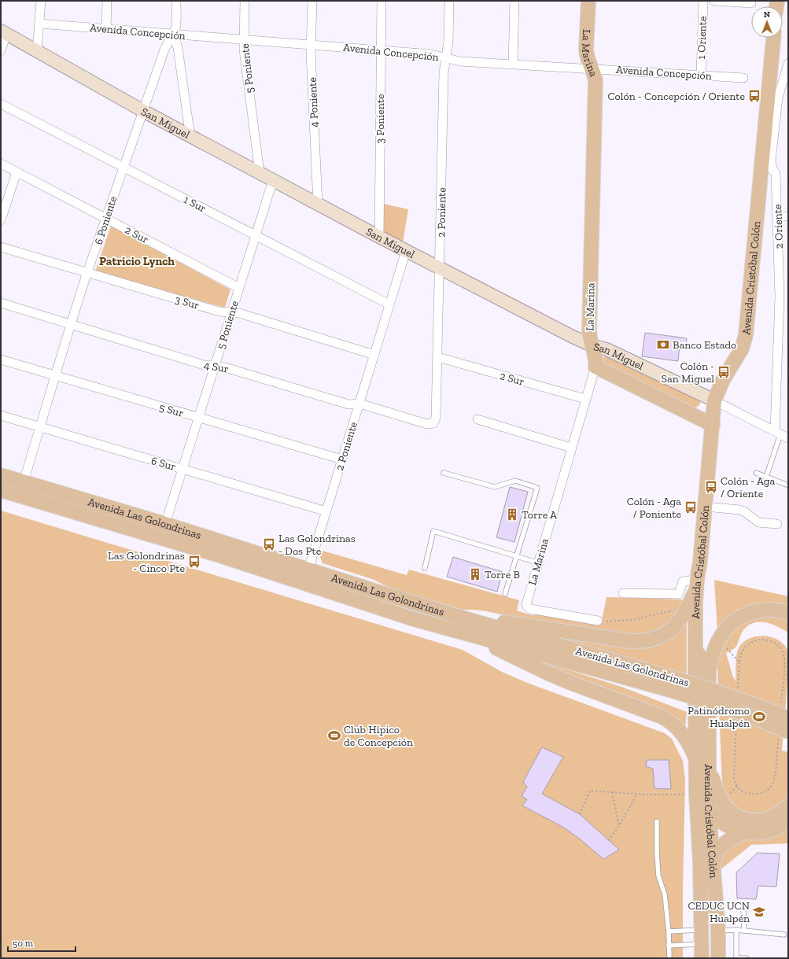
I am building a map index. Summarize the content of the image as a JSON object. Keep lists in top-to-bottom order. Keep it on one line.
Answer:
{"streets":{"main road":["La Marina","San Miguel","Avenida Cristóbal Colón","Avenida Las Golondrinas"],"street":["Avenida Concepción","1 Oriente","5 Poniente","4 Poniente","3 Poniente","1 Sur","2 Poniente","6 Poniente","2 Oriente","2 Sur","3 Sur","4 Sur","5 Sur","6 Sur"]},"crossings":[["Avenida Concepción","1 Oriente"],["Avenida Concepción","La Marina"],["Avenida Concepción","5 Poniente"],["Avenida Concepción","4 Poniente"],["Avenida Concepción","3 Poniente"],["Avenida Concepción","2 Poniente"],["Avenida Concepción","6 Poniente"],["La Marina","San Miguel"],["La Marina","2 Sur"],["5 Poniente","San Miguel"],["5 Poniente","1 Sur"],["5 Poniente","2 Sur"],["5 Poniente","3 Sur"],["5 Poniente","4 Sur"],["5 Poniente","5 Sur"],["5 Poniente","6 Sur"],["5 Poniente","Avenida Las Golondrinas"],["4 Poniente","San Miguel"],["3 Poniente","San Miguel"],["San Miguel","2 Poniente"],["San Miguel","6 Poniente"],["San Miguel","2 Oriente"],["San Miguel","Avenida Cristóbal Colón"],["1 Sur","2 Poniente"],["1 Sur","6 Poniente"],["2 Poniente","2 Sur"],["2 Poniente","3 Sur"],["2 Poniente","4 Sur"],["2 Poniente","5 Sur"],["2 Poniente","6 Sur"],["2 Poniente","Avenida Las Golondrinas"],["6 Poniente","2 Sur"],["6 Poniente","3 Sur"],["6 Poniente","4 Sur"],["6 Poniente","5 Sur"],["6 Poniente","6 Sur"],["6 Poniente","Avenida Las Golondrinas"]],"districts":["Patricio Lynch"],"places":{"bus stop":["Colón - Concepción / Oriente","Colón - San Miguel","Colón - Aga / Oriente","Colón - Aga / Poniente","Las Golondrinas - Dos Pte","Las Golondrinas - Cinco Pte"],"bank":["Banco Estado"],"building":["Torre A","Torre B"],"sports":["Patinódromo Hualpén","Club Hípico de Concepción"],"school or university":["CEDUC UCN Hualpén"]},"scale_bar":"50 m","north":"top"}
